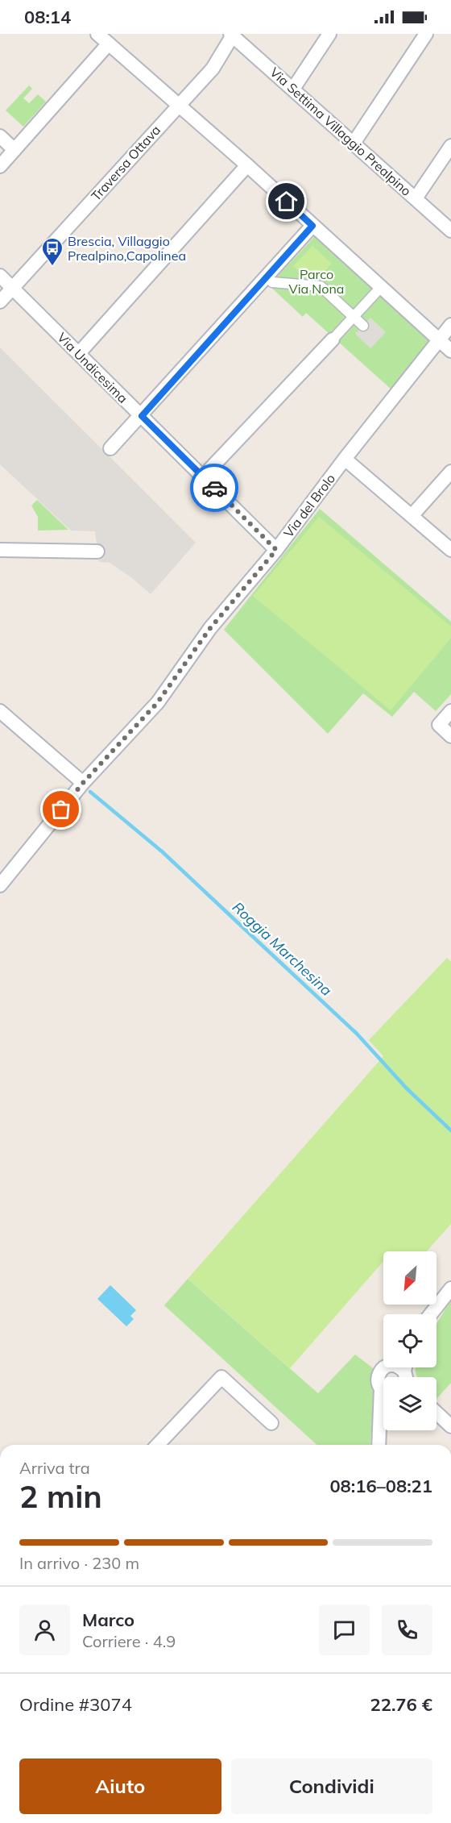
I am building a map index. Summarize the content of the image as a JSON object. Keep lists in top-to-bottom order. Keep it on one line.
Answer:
{"streets":{"street":["Via Settima Villaggio Prealpino","Traversa Ottava","Via Undicesima","Via del Brolo"]},"crossings":[["Via Settima Villaggio Prealpino","Traversa Ottava"],["Traversa Ottava","Via Undicesima"],["Via Undicesima","Via del Brolo"]],"water":["Roggia Marchesina"],"parks":["Parco Via Nona"],"places":{"bus stop":["Brescia, Villaggio Prealpino,Capolinea"]},"north":"bottom left","page":{"status":"08:14","heading":["2 min","Arriva tra","08:16–08:21"],"panel":["Marco","Corriere · 4.9","Ordine #3074","22.76 €"],"bar":"In arrivo · 230 m","buttons":["Aiuto","Condividi"]}}
